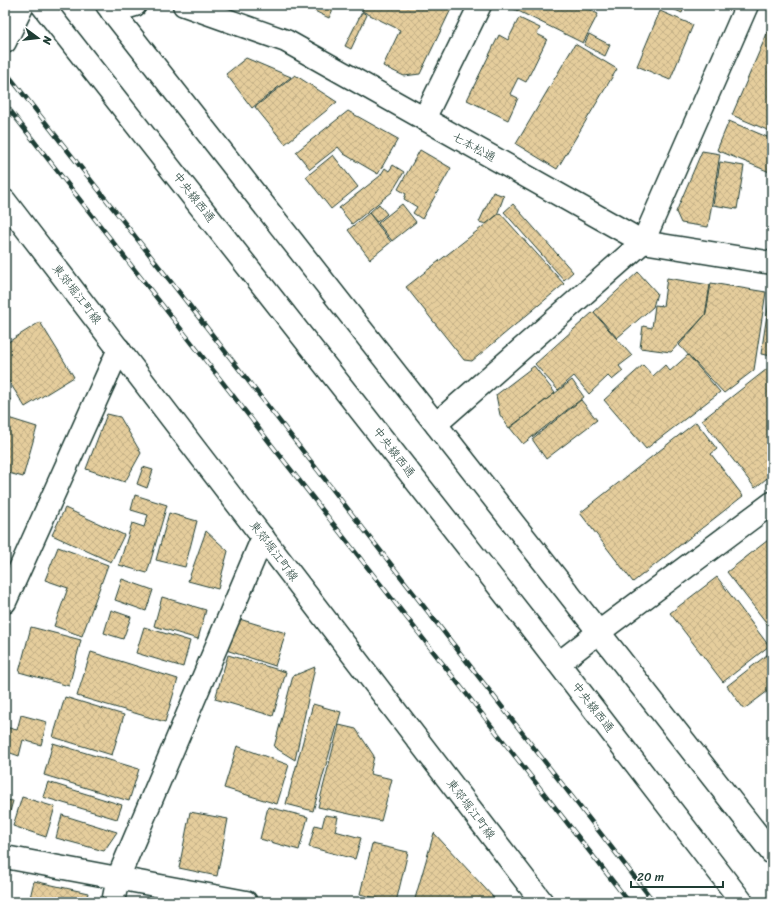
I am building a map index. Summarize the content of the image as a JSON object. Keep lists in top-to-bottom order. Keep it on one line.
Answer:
{"streets":{"street":["七本松通","中央線西通","東郊堀江町線"]},"scale_bar":"20 m","north":"right"}
